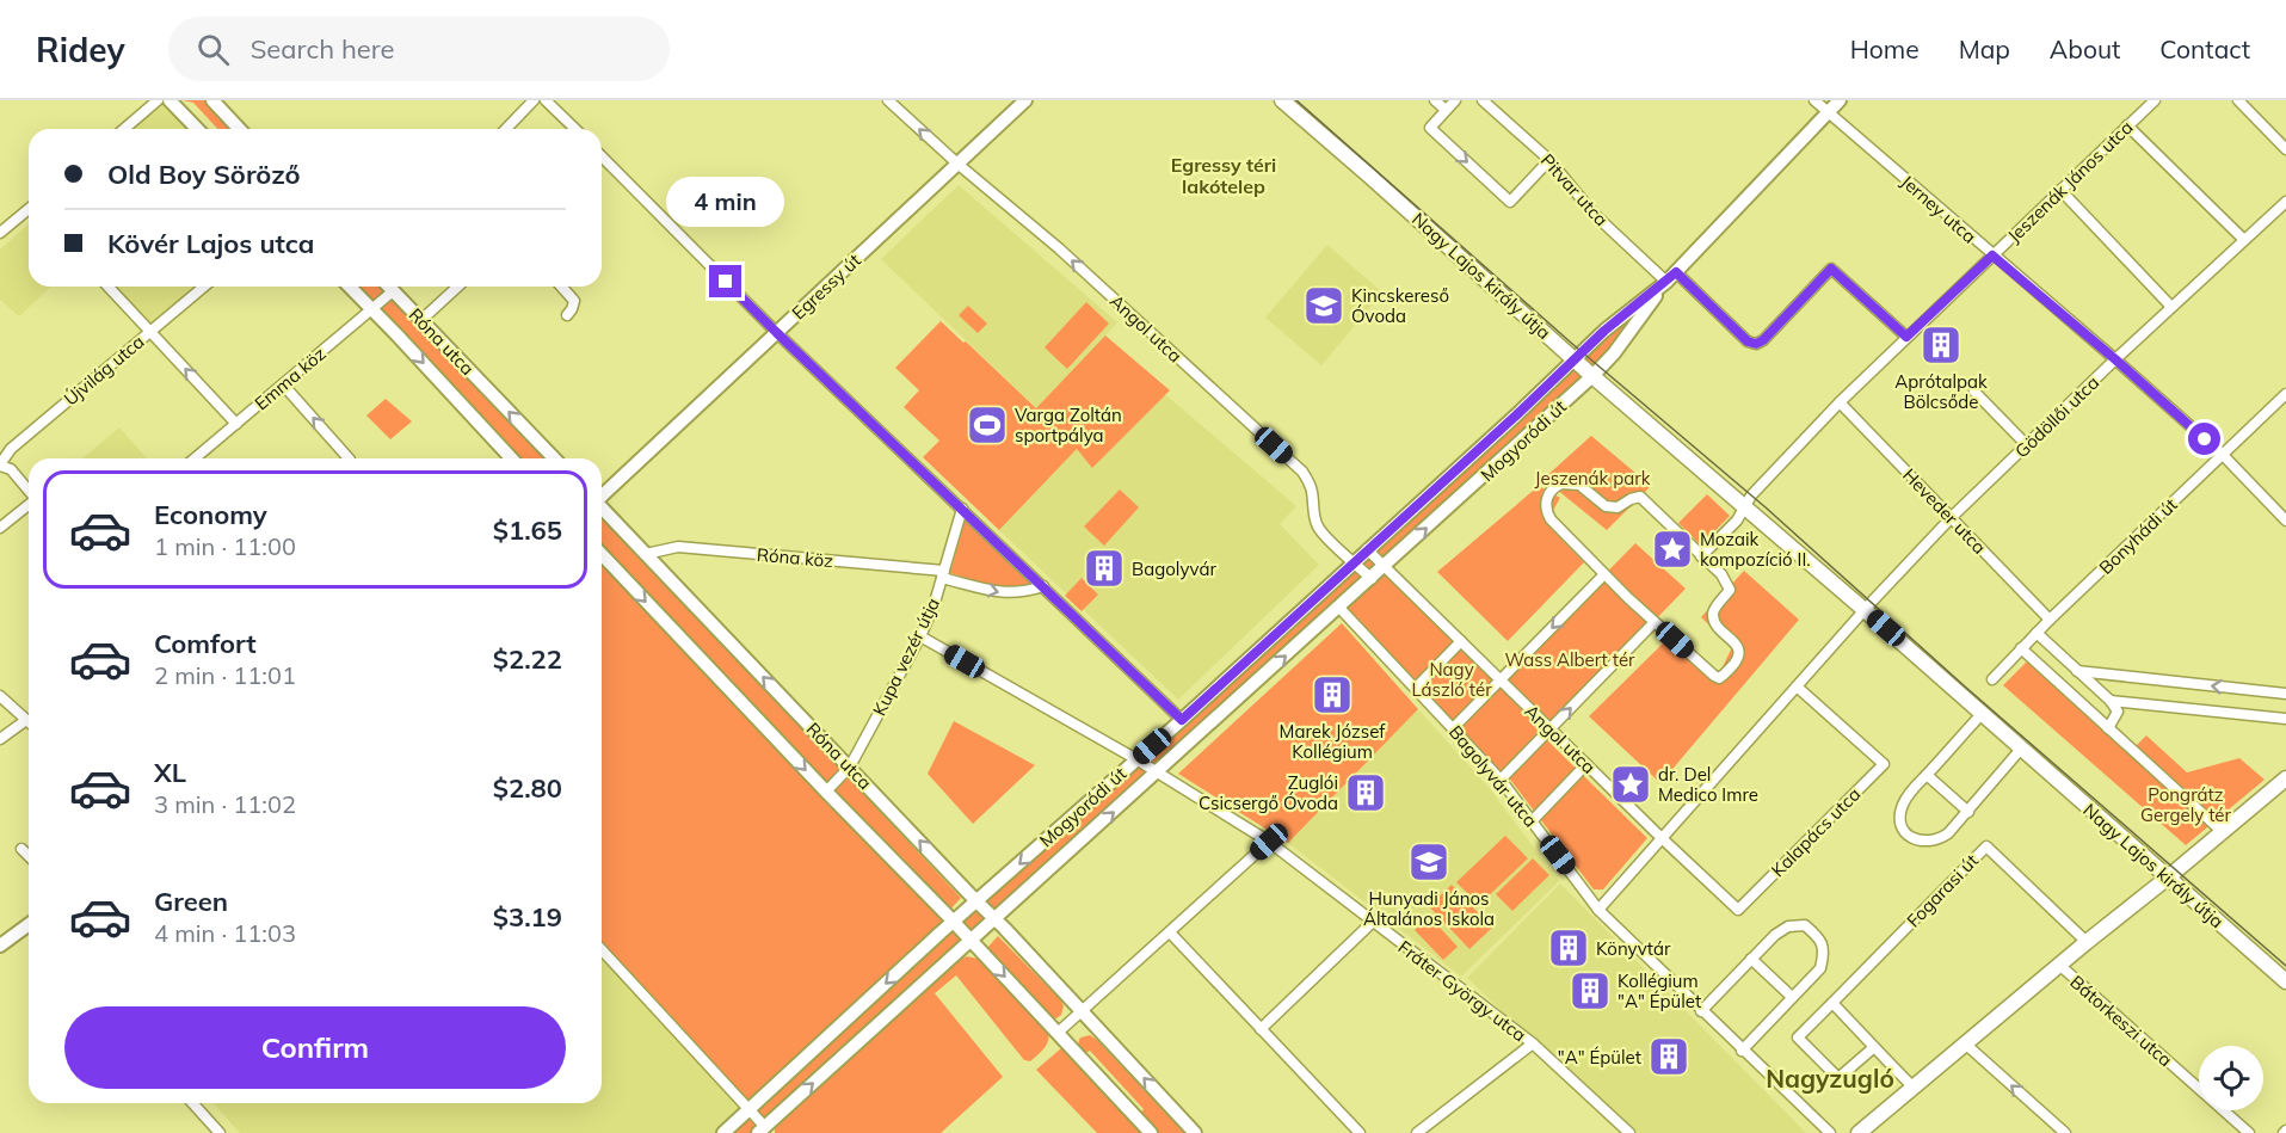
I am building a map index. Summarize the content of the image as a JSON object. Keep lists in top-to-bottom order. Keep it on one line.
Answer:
{"streets":{"main road":["Nagy Lajos király útja"],"street":["Jeszenák János utca","Pitvar utca","Jerney utca","Egressy út","Angol utca","Róna utca","Újvilág utca","Emma köz","Gödöllői utca","Mogyoródi út","Heveder utca","Bonyhádi út","Róna köz","Kupa vezér útja","Bagolyvár utca","Kalapács utca","Fogarasi út","Fráter György utca","Bátorkeszi utca"]},"crossings":[["Jeszenák János utca","Pitvar utca"],["Jeszenák János utca","Jerney utca"],["Jeszenák János utca","Nagy Lajos király útja"],["Jeszenák János utca","Heveder utca"],["Pitvar utca","Mogyoródi út"],["Jerney utca","Gödöllői utca"],["Jerney utca","Mogyoródi út"],["Jerney utca","Bonyhádi út"],["Nagy Lajos király útja","Gödöllői utca"],["Nagy Lajos király útja","Mogyoródi út"],["Egressy út","Angol utca"],["Angol utca","Mogyoródi út"],["Angol utca","Kalapács utca"],["Róna utca","Emma köz"],["Róna utca","Mogyoródi út"],["Róna utca","Róna köz"],["Róna utca","Kupa vezér útja"],["Gödöllői utca","Heveder utca"],["Mogyoródi út","Bagolyvár utca"],["Mogyoródi út","Fráter György utca"],["Heveder utca","Bonyhádi út"],["Róna köz","Kupa vezér útja"],["Kupa vezér útja","Fráter György utca"]],"one_way":["Angol utca"],"districts":["Egressy téri lakótelep","Nagyzugló"],"parks":["Jeszenák park","Wass Albert tér","Nagy László tér","Pongrátz Gergely tér"],"places":{"school or university":["Kincskereső Óvoda","Hunyadi János Általános Iskola"],"building":["Aprótalpak Bölcsőde","Bagolyvár","Marek József Kollégium","Zuglói Csicsergő Óvoda","Könyvtár","Kollégium \"A\" Épület","\"A\" Épület"],"sports":["Varga Zoltán sportpálya"],"place":["Mozaik kompozíció II.","dr. Del Medico Imre"]},"page":{"header":"Ridey","search":"Search here","nav":["Home","Map","About","Contact"],"banner":["Old Boy Söröző","Kövér Lajos utca"],"bubble":"4 min","list":[{"name":"Economy","note":"1 min · 11:00","value":"$1.65"},{"name":"Comfort","note":"2 min · 11:01","value":"$2.22"},{"name":"XL","note":"3 min · 11:02","value":"$2.80"},{"name":"Green","note":"4 min · 11:03","value":"$3.19"}],"buttons":"Confirm"}}
